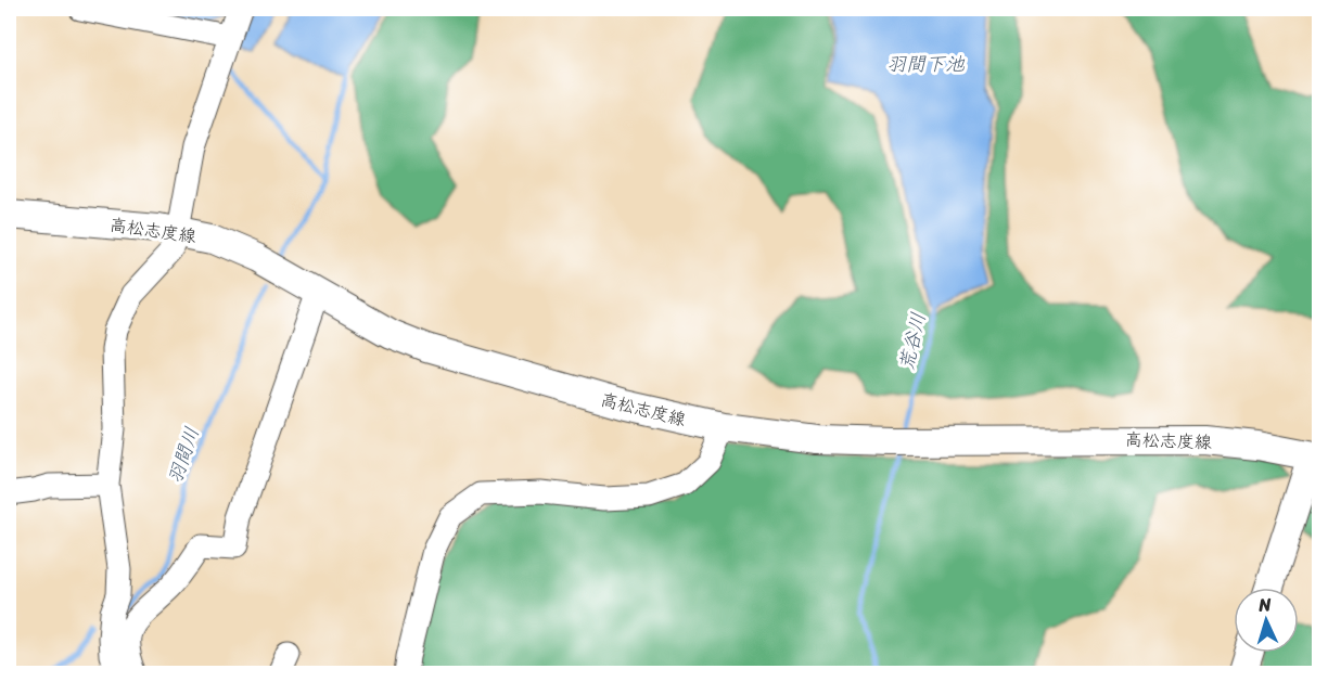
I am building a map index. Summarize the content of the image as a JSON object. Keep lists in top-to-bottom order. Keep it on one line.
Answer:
{"streets":{"main road":["高松志度線"]},"water":["羽間下池","荒谷川","羽間川"],"north":"top"}
